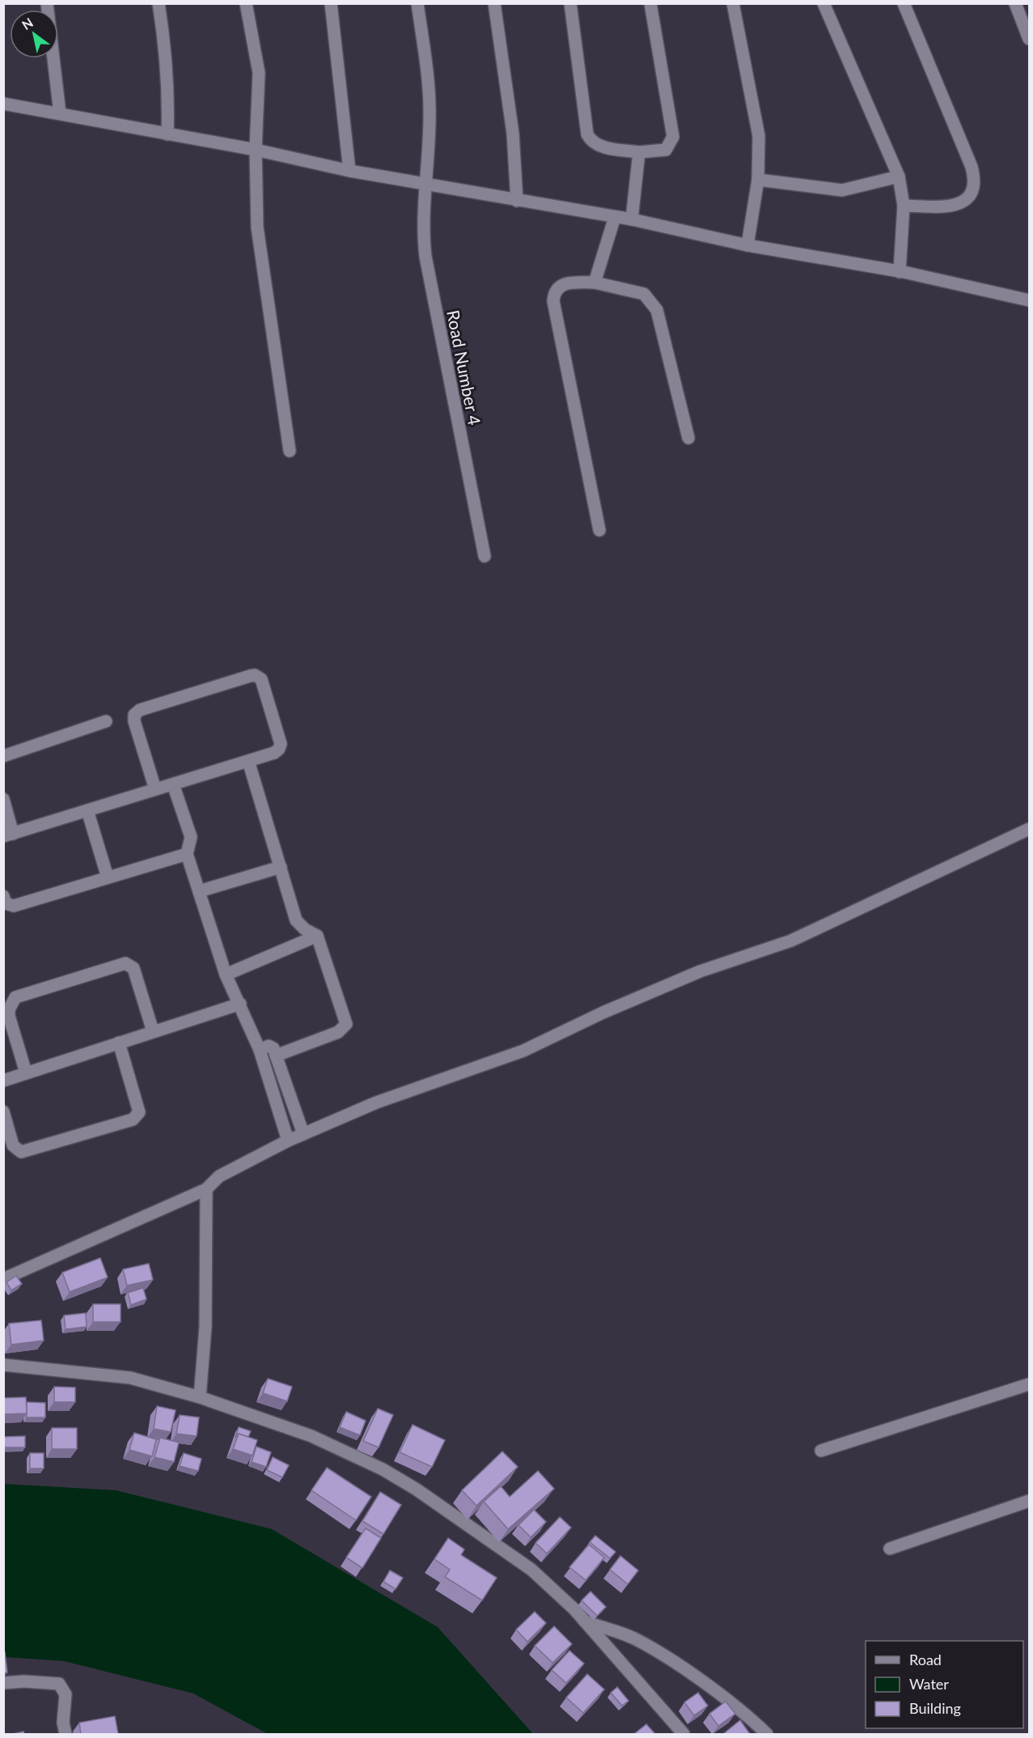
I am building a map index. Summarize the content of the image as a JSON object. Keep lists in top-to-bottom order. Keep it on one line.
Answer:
{"streets":{"street":["Road Number 4"]},"legend":["Road","Water","Building"],"north":"top left"}
